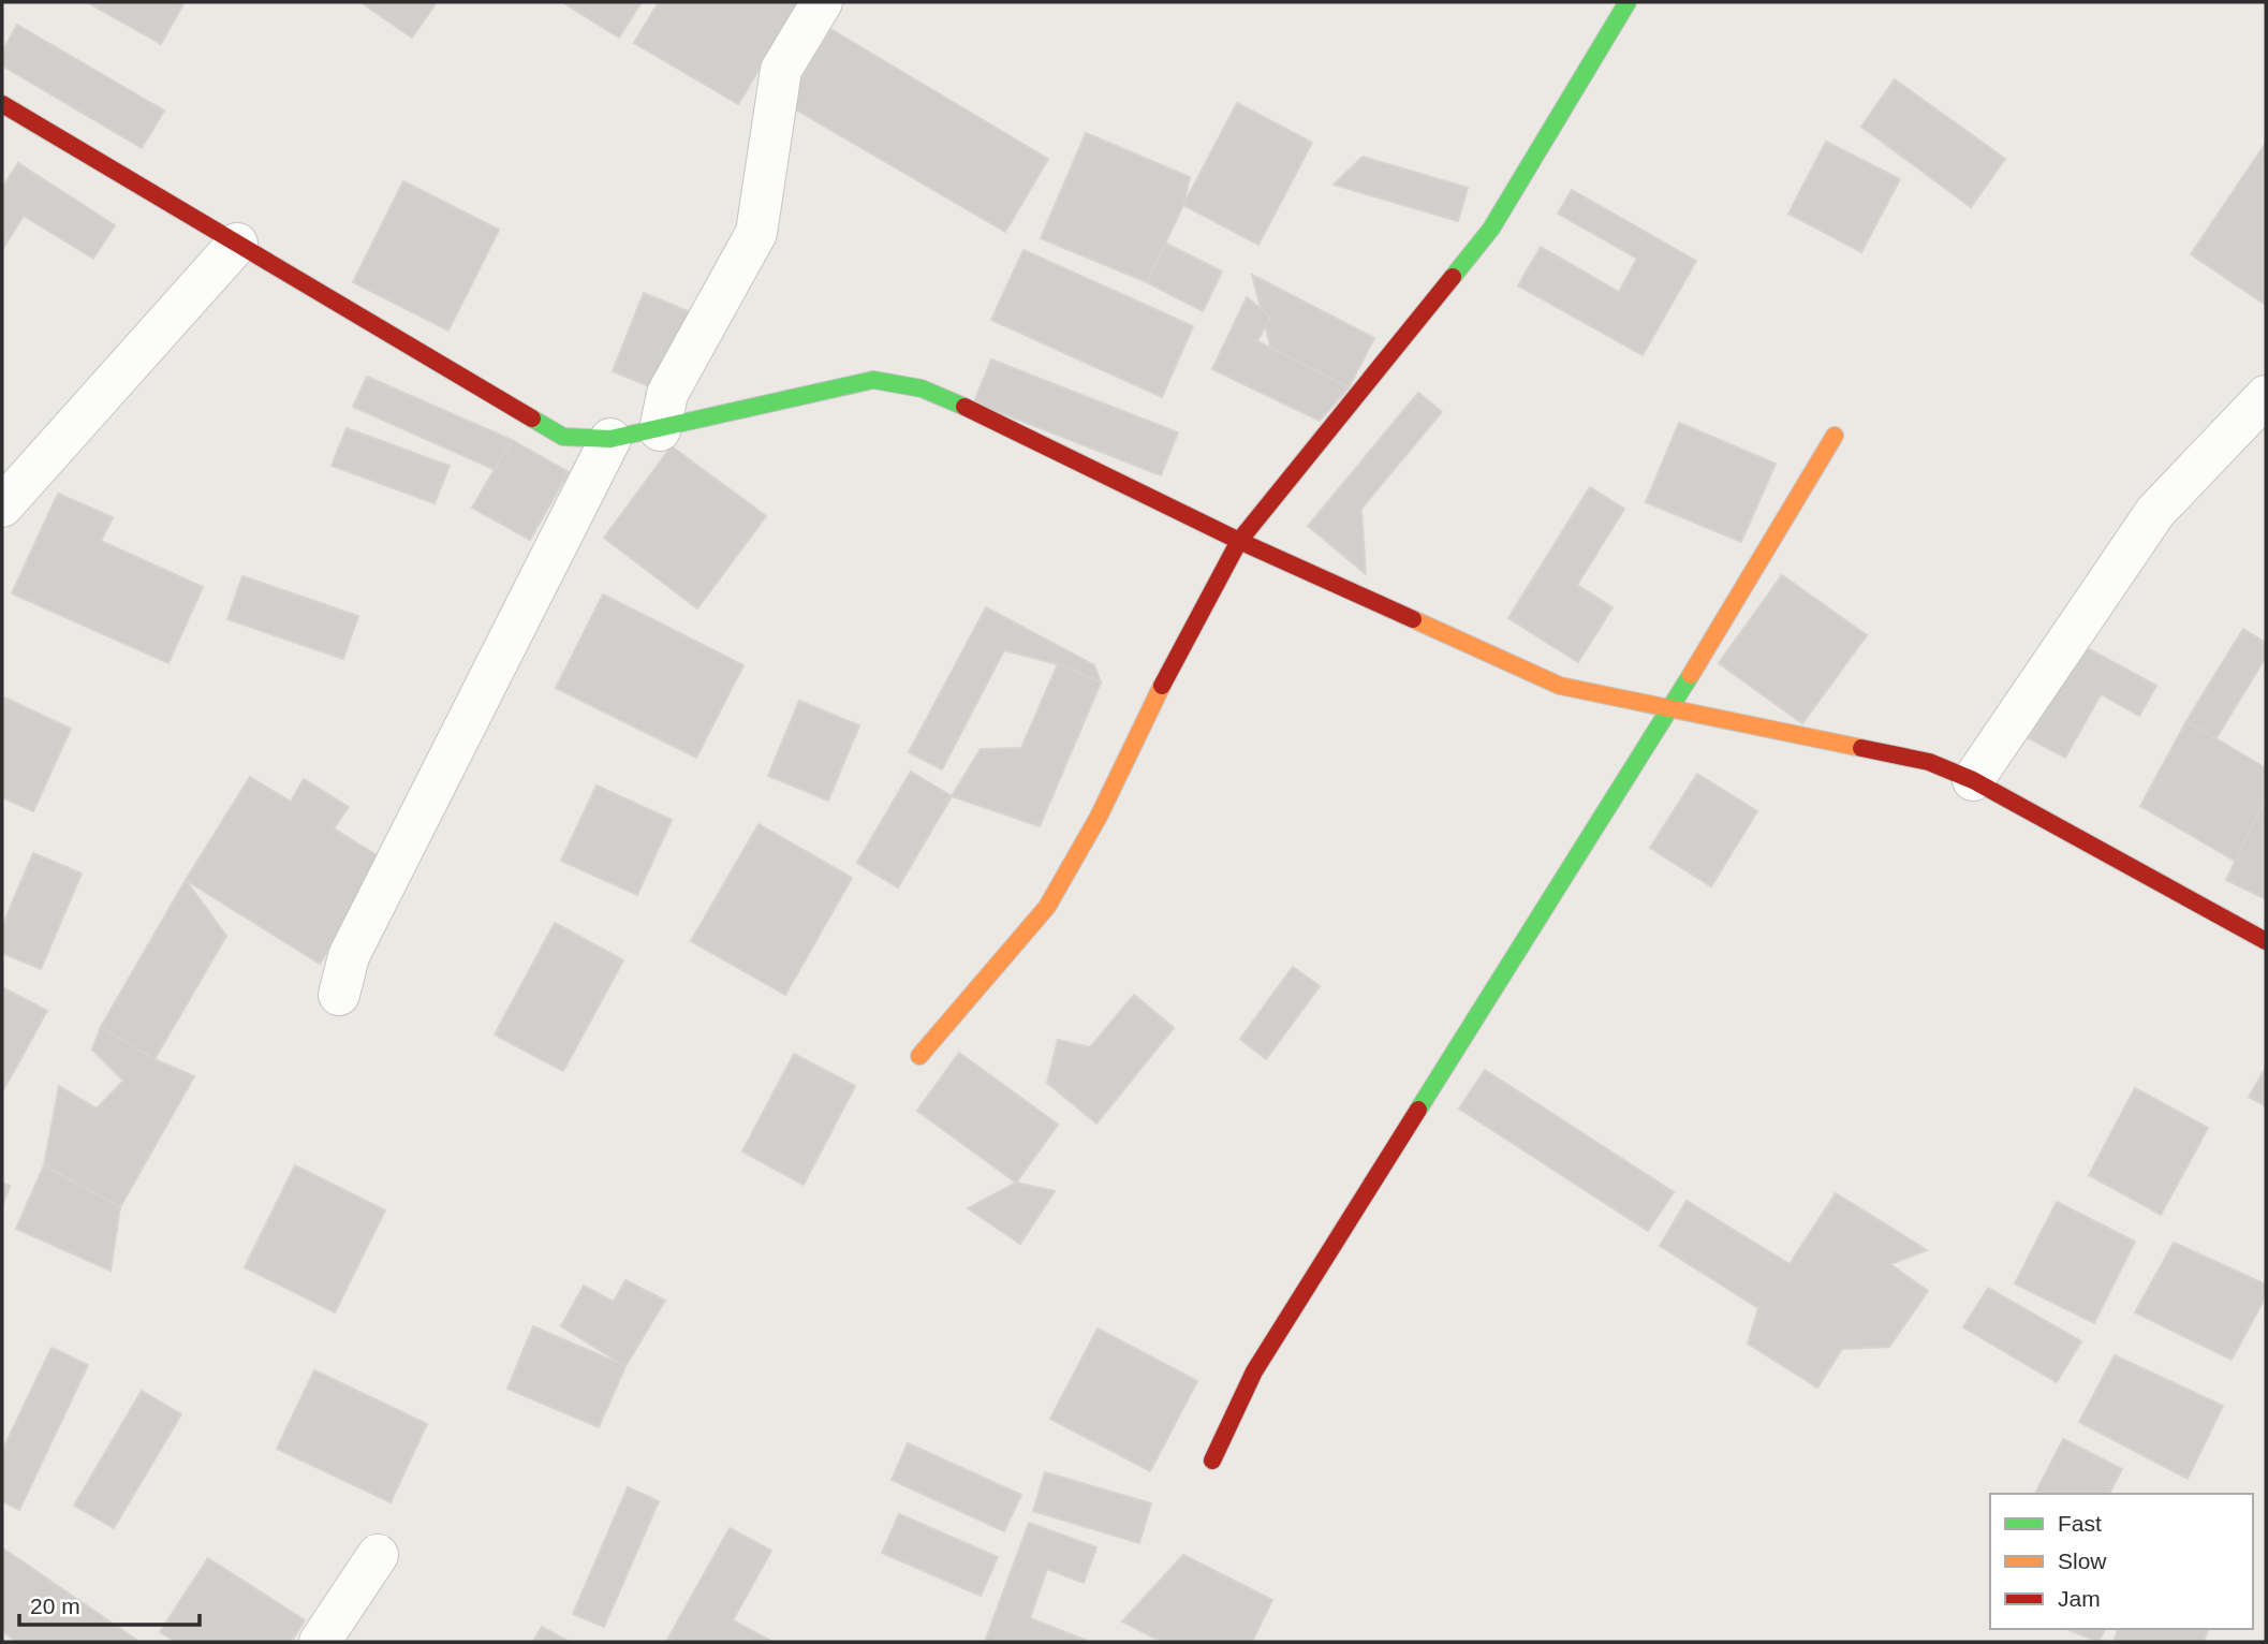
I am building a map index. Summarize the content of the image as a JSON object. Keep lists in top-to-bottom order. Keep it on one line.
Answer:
{"legend":["Fast","Slow","Jam"],"scale_bar":"20 m"}
